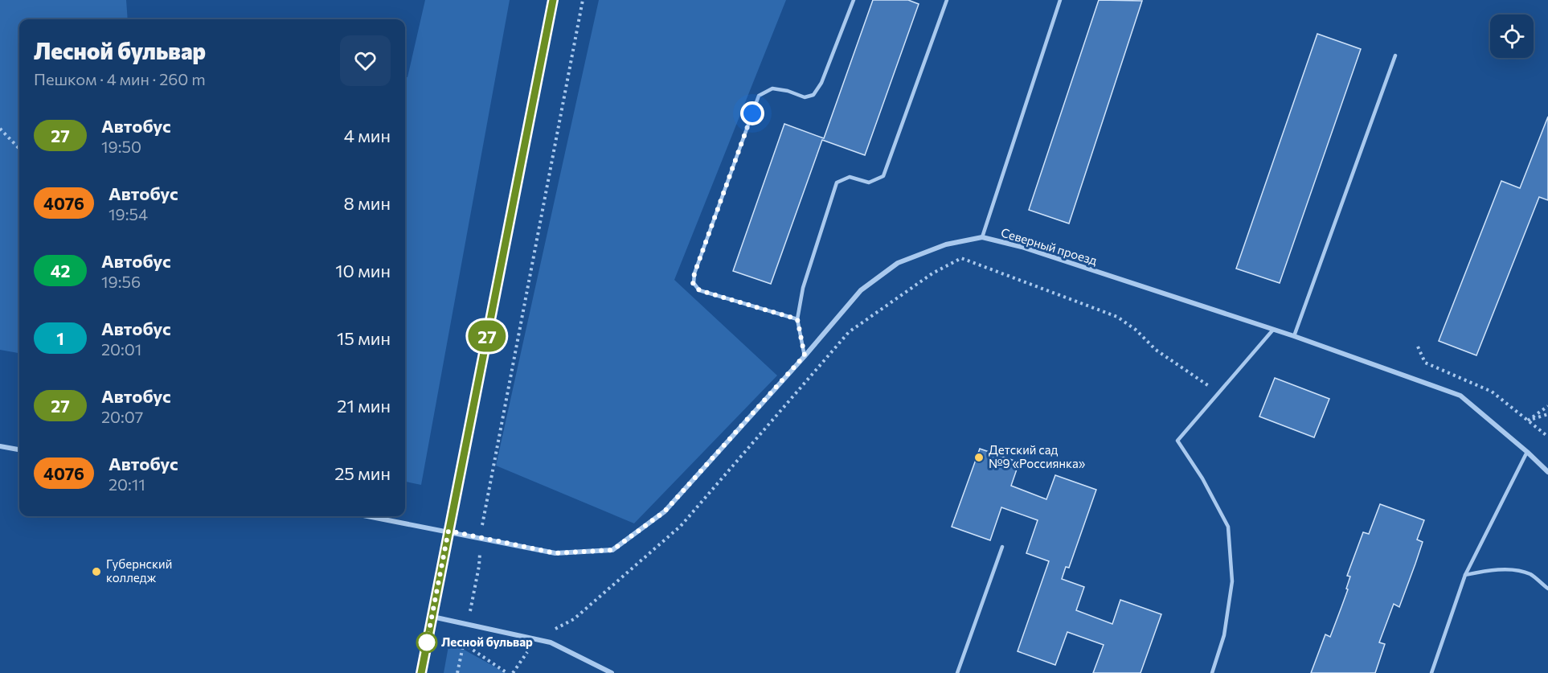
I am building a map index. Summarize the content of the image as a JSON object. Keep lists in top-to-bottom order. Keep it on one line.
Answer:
{"streets":{"street":["Северный проезд"]},"places":["Детcкий сад №9 «Россиянка»","Губернский колледж","Лесной бульвар"],"lines":["bus line 27"],"page":{"on_map":"27","heading":["Лесной бульвар","Пешком · 4 мин · 260 m"],"list":[{"mark":"27","name":"Автобус","note":"19:50","value":"4 мин"},{"mark":"4076","name":"Автобус","note":"19:54","value":"8 мин"},{"mark":"42","name":"Автобус","note":"19:56","value":"10 мин"},{"mark":"1","name":"Автобус","note":"20:01","value":"15 мин"},{"mark":"27","name":"Автобус","note":"20:07","value":"21 мин"},{"mark":"4076","name":"Автобус","note":"20:11","value":"25 мин"}]}}
